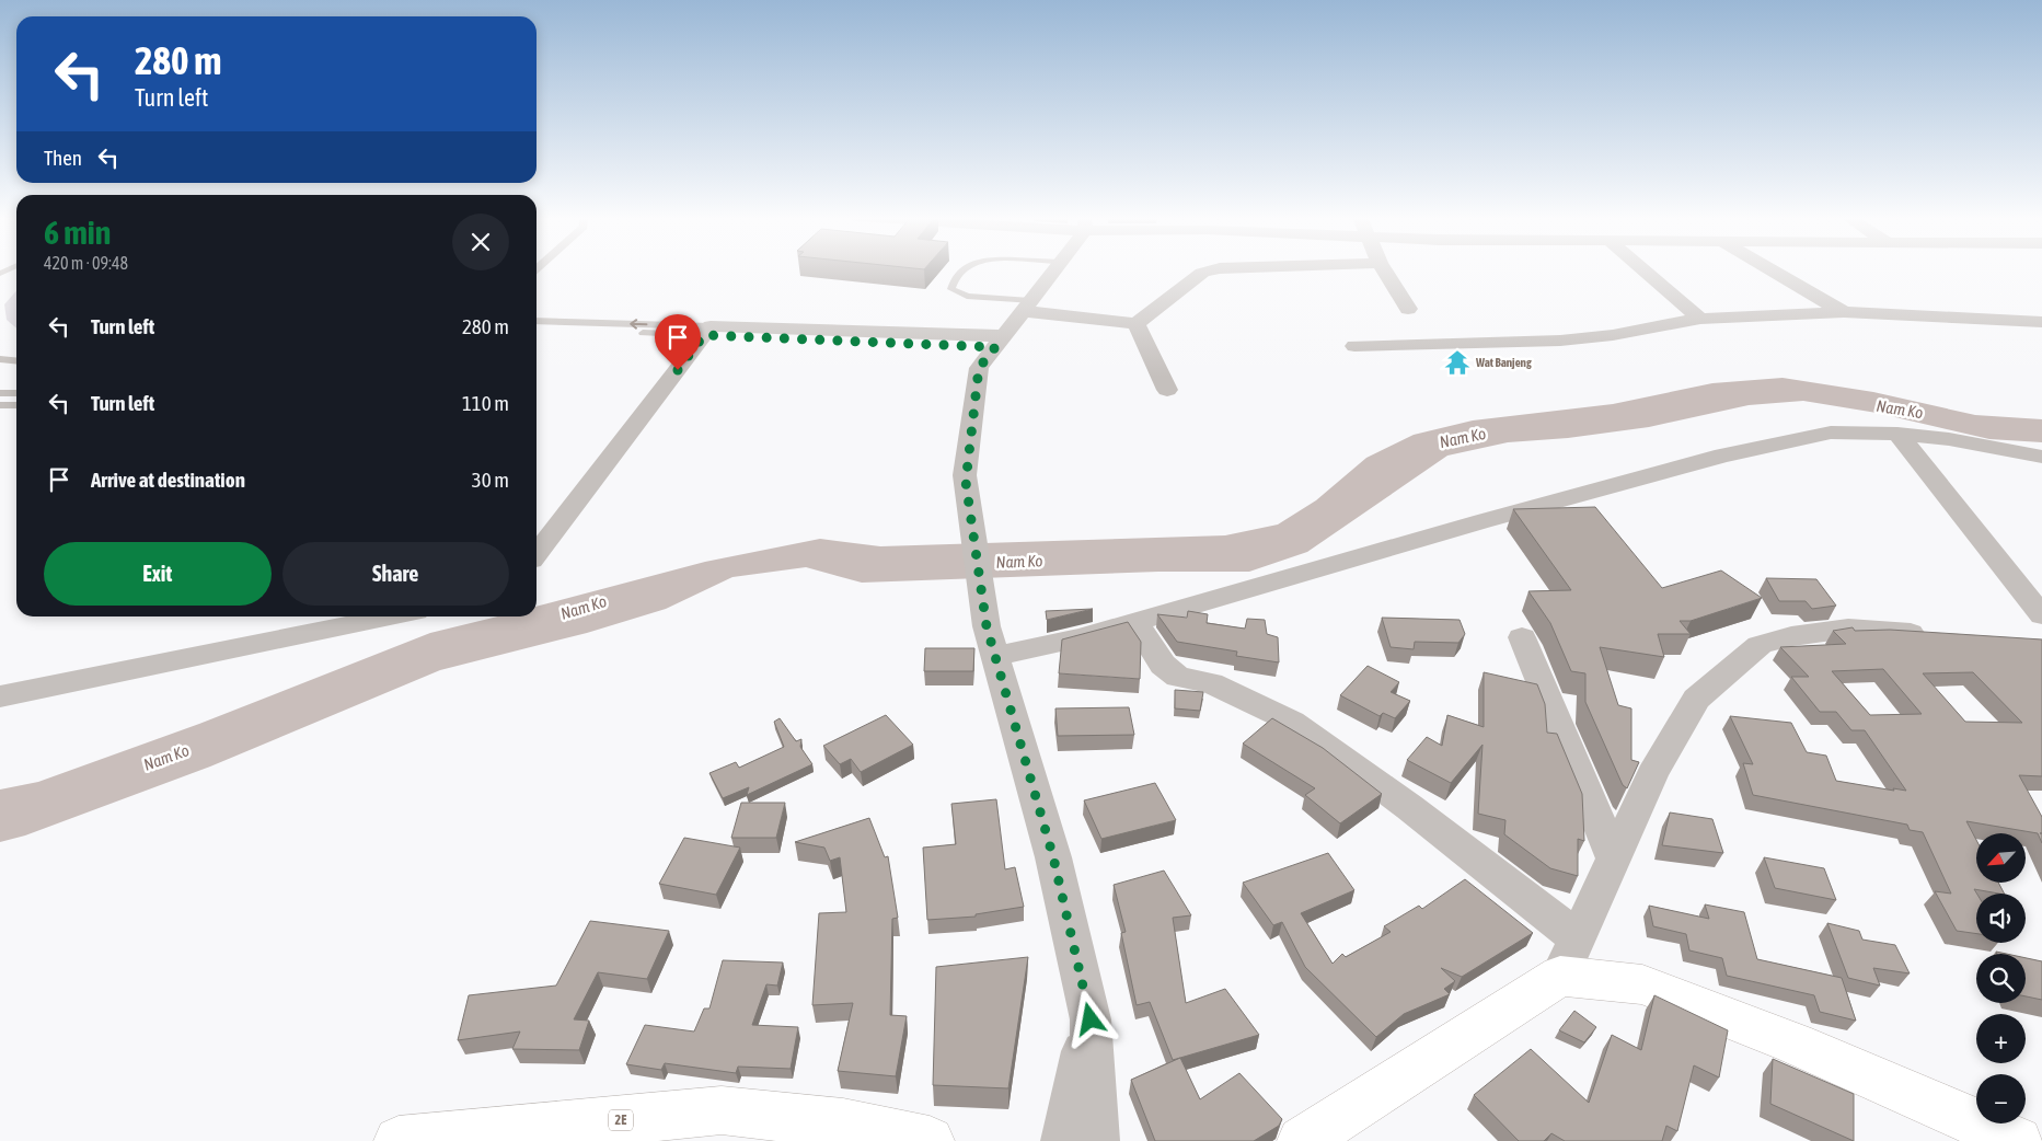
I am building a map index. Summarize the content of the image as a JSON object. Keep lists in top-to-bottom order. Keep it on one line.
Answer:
{"streets":{"main road":["2E"]},"water":["Nam Ko"],"places":{"temple":["Wat Banjeng"]},"north":"bottom left","page":{"turn":["280 m","Turn left"],"then":"Then","heading":["6 min","420 m · 09:48"],"list":[{"name":"Turn left","value":"280 m"},{"name":"Turn left","value":"110 m"},{"name":"Arrive at destination","value":"30 m"}],"buttons":["Exit","Share"],"map_buttons":["+","−"]}}
